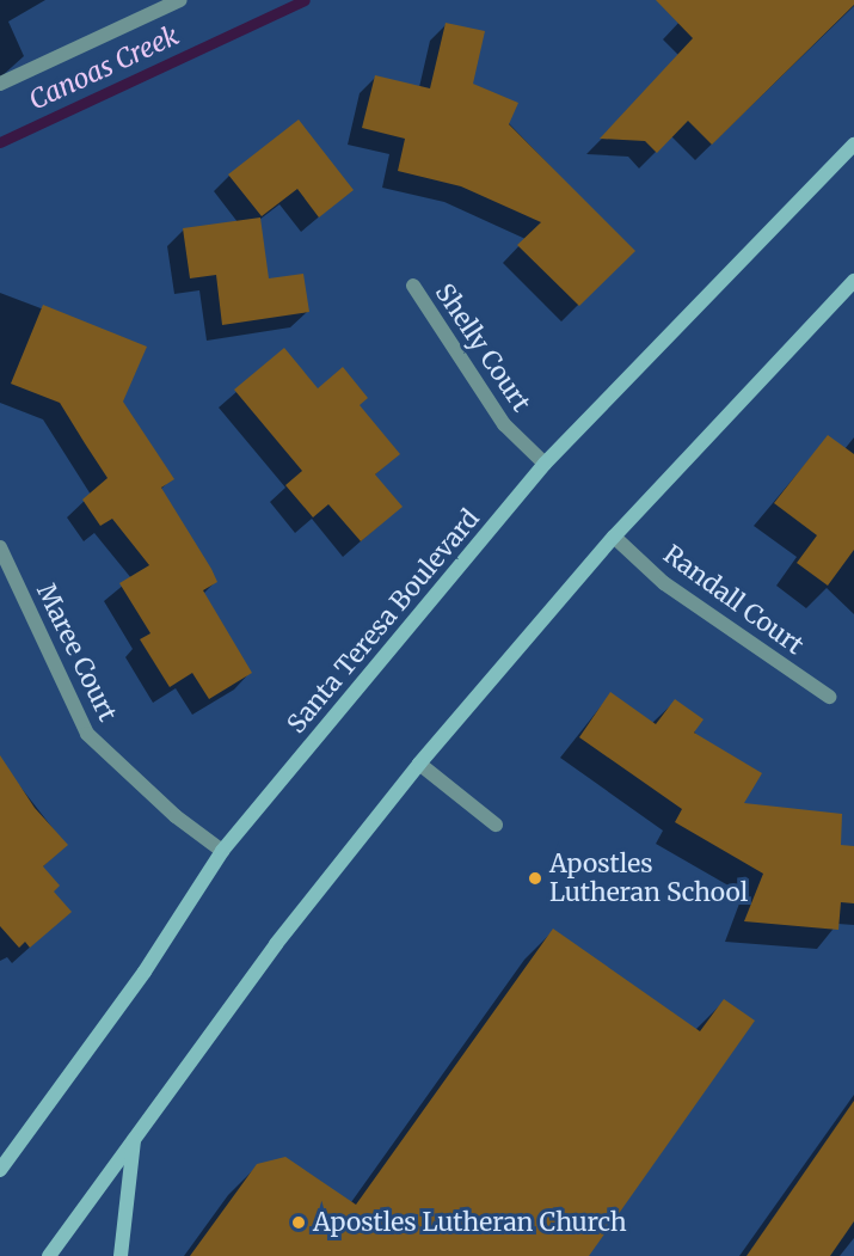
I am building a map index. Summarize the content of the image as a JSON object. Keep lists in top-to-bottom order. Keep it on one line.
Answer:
{"streets":{"main road":["Santa Teresa Boulevard"],"street":["Shelly Court","Randall Court","Maree Court"]},"crossings":[["Shelly Court","Santa Teresa Boulevard"],["Santa Teresa Boulevard","Maree Court"]],"water":["Canoas Creek"],"places":["Apostles Lutheran School","Apostles Lutheran Church"]}
